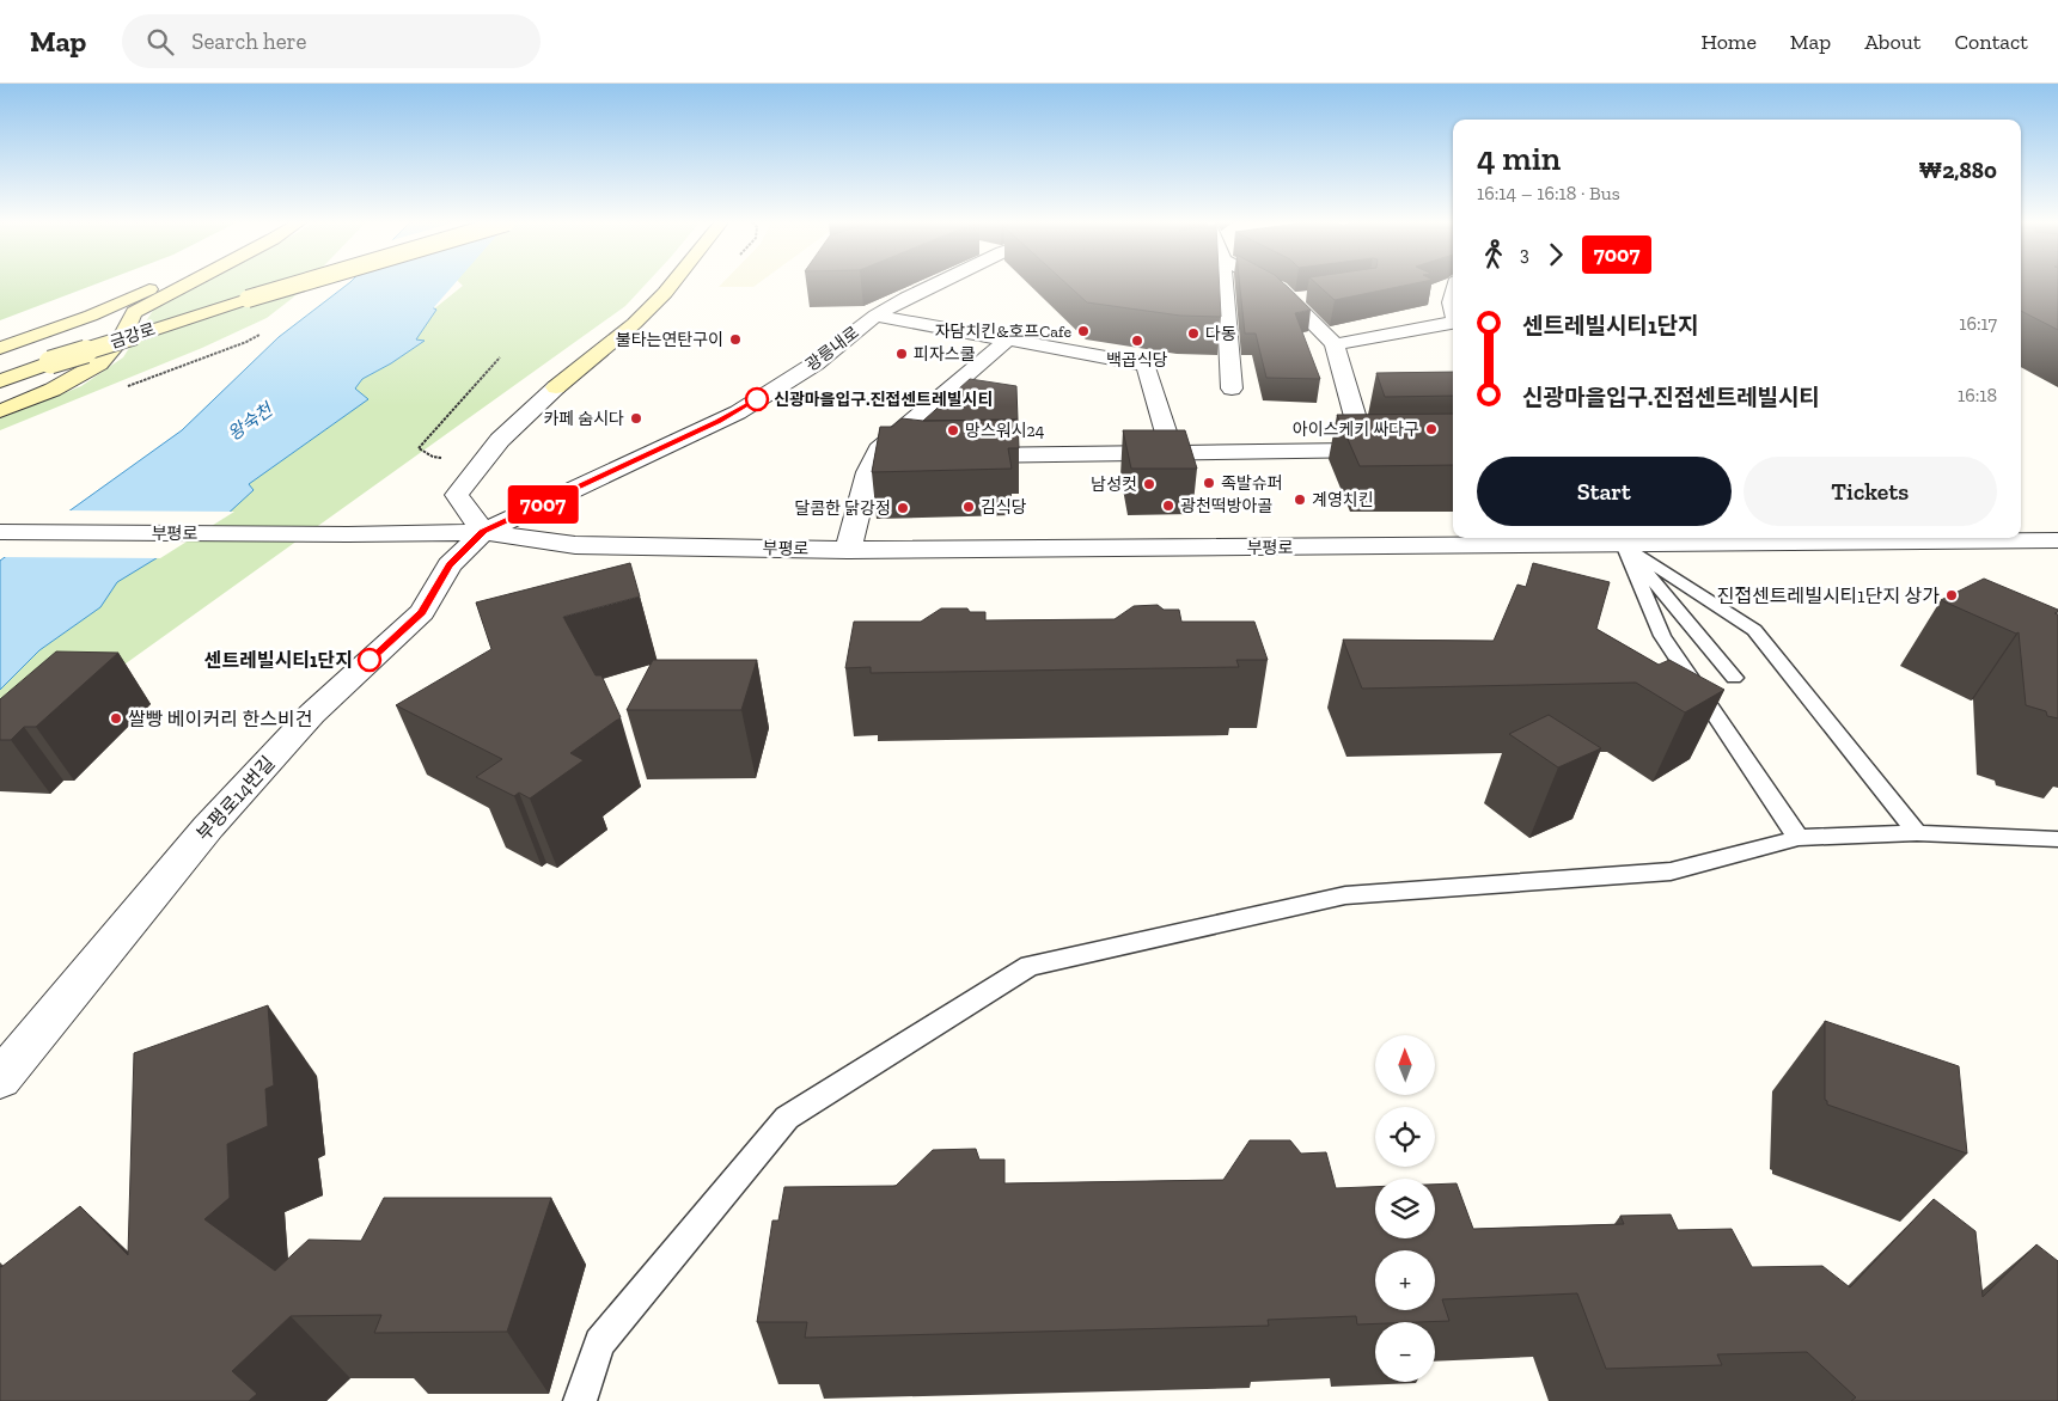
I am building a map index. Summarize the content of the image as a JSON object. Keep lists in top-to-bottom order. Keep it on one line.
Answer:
{"streets":{"main road":["금강로"],"street":["광릉내로","부평로","부평로14번길"]},"crossings":[["광릉내로","부평로"],["광릉내로","부평로14번길"],["부평로","부평로14번길"]],"water":["왕숙천"],"places":["자담치킨&호프Cafe","다동","불타는연탄구이","백곱식당","피자스쿨","신광마을입구.진접센트레빌시티","카페 숨시다","아이스케키 싸다구","망스워시24","족발슈퍼","남성컷","계영치킨","광천떡방아골","김식당","달콤한 닭강정","진접센트레빌시티1단지 상가","센트레빌시티1단지","쌀빵 베이커리 한스비건"],"lines":["bus line 7007"],"north":"top","page":{"header":"Map","search":"Search here","nav":["Home","Map","About","Contact"],"on_map":"7007","heading":["4 min","16:14 – 16:18 · Bus","₩2,880"],"legs":["3","7007"],"list":[{"name":"센트레빌시티1단지","value":"16:17"},{"name":"신광마을입구.진접센트레빌시티","value":"16:18"}],"buttons":["Start","Tickets"],"map_buttons":["+","−"]}}
